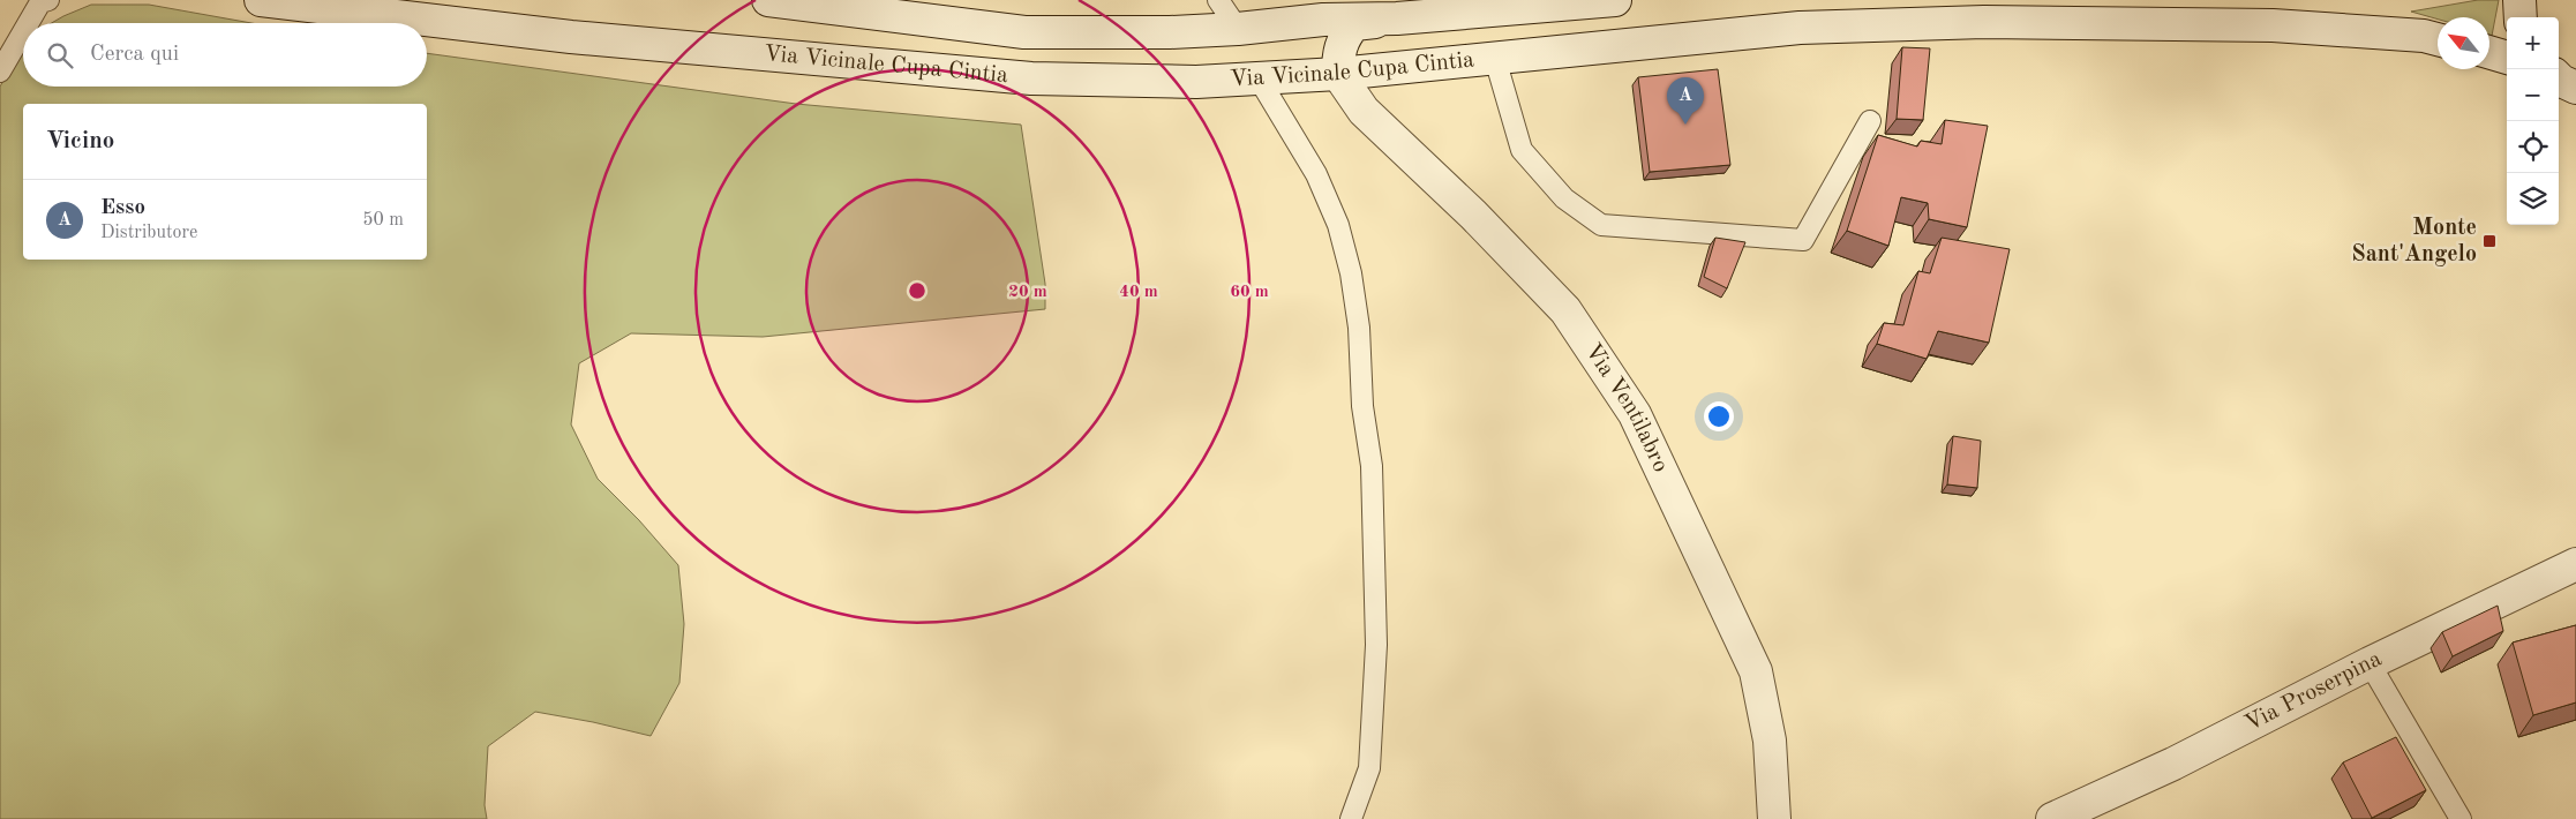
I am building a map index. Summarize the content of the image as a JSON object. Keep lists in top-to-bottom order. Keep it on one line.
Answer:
{"streets":{"main road":["Via Vicinale Cupa Cintia","Via Ventilabro","Via Proserpina"]},"crossings":[["Via Vicinale Cupa Cintia","Via Ventilabro"]],"places":{"transit":["Monte Sant'Angelo"]},"north":"top left","page":{"map_buttons":["+","−"],"search":"Cerca qui","pins":"A","heading":"Vicino","list":[{"mark":"A","name":"Esso","note":"Distributore","value":"50 m"}]},"rings":["20 m","40 m","60 m"]}
